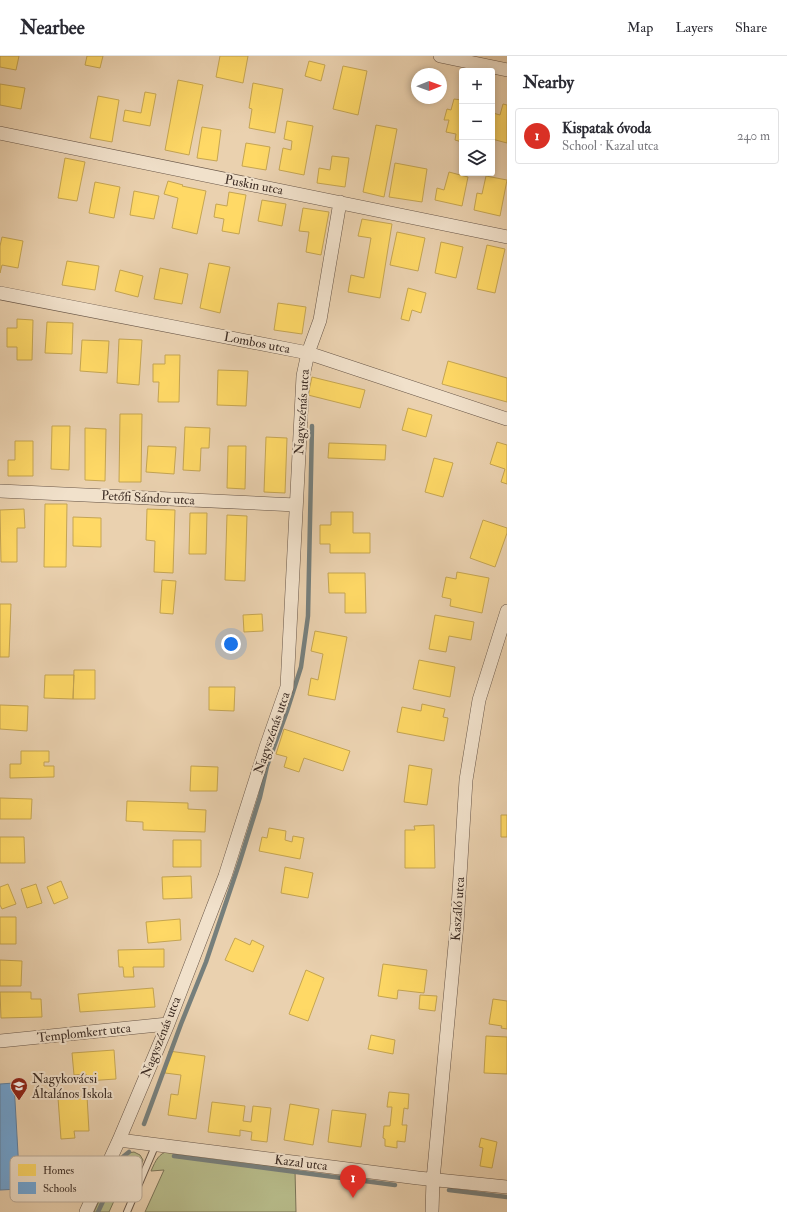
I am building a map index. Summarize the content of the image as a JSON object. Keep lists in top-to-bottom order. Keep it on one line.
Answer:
{"streets":{"street":["Puskin utca","Lombos utca","Nagyszénás utca","Petőfi Sándor utca","Kaszáló utca","Templomkert utca","Kazal utca"]},"crossings":[["Puskin utca","Nagyszénás utca"],["Lombos utca","Nagyszénás utca"],["Nagyszénás utca","Petőfi Sándor utca"],["Nagyszénás utca","Templomkert utca"],["Nagyszénás utca","Kazal utca"],["Kaszáló utca","Kazal utca"]],"places":{"school or university":["Nagykovácsi Általános Iskola"]},"legend":["Homes","Schools"],"north":"right","page":{"header":"Nearbee","nav":["Map","Layers","Share"],"heading":"Nearby","map_buttons":["+","−"],"list":[{"mark":"1","name":"Kispatak óvoda","note":"School · Kazal utca","value":"240 m"}],"pins":"1"}}
